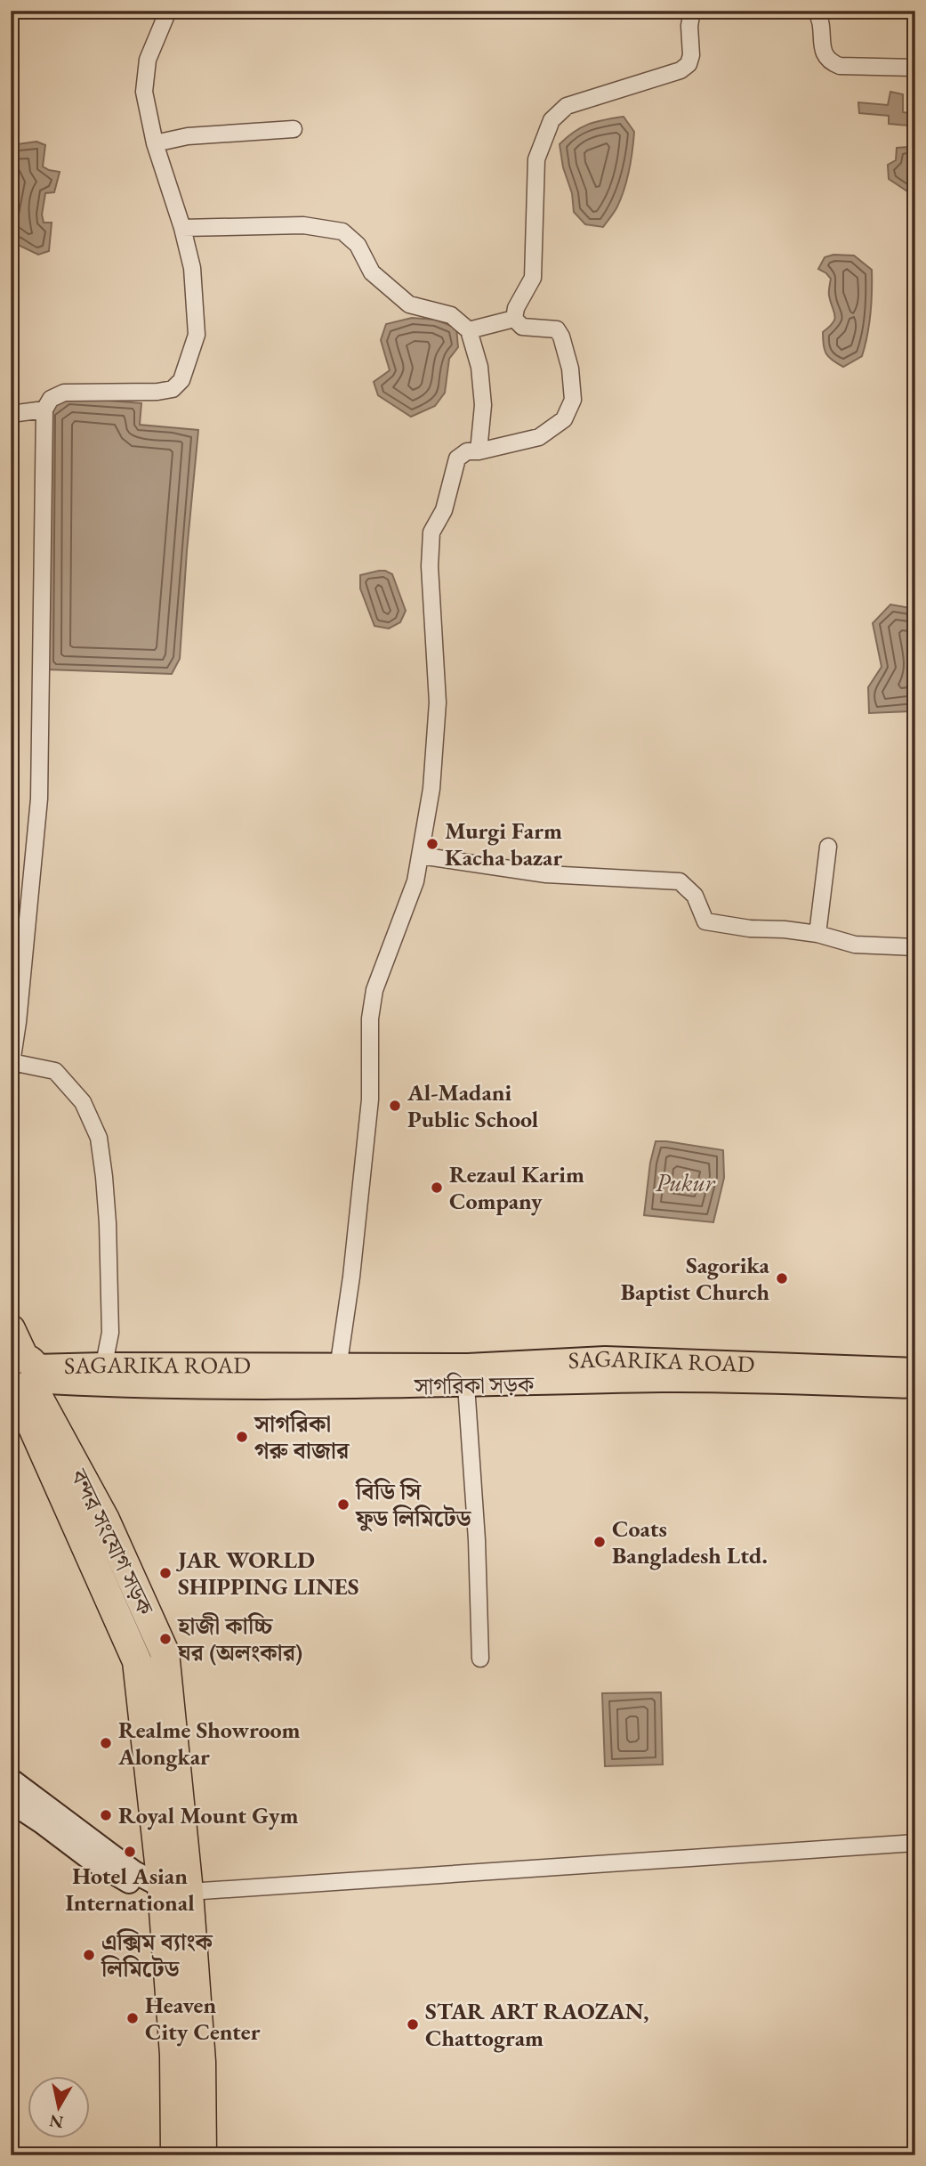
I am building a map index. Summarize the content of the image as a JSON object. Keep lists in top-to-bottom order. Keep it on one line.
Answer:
{"streets":{"highway":["বন্দর সংযোগ সড়ক"],"main road":["SAGARIKA ROAD","সাগরিকা সড়ক"]},"crossings":[["SAGARIKA ROAD","সাগরিকা সড়ক"],["সাগরিকা সড়ক","বন্দর সংযোগ সড়ক"]],"water":["Pukur"],"places":["Murgi Farm Kacha bazar","Al-Madani Public School","Rezaul Karim Company","Sagorika Baptist Church","সাগরিকা গরু বাজার","বিডি সি ফুড লিমিটেড","Coats Bangladesh Ltd.","JAR WORLD SHIPPING LINES","হাজী কাচ্চি ঘর (অলংকার)","Realme Showroom Alongkar","Royal Mount Gym","Hotel Asian International","এক্সিম ব্যাংক লিমিটেড","Heaven City Center","STAR ART RAOZAN, Chattogram"],"north":"bottom"}
